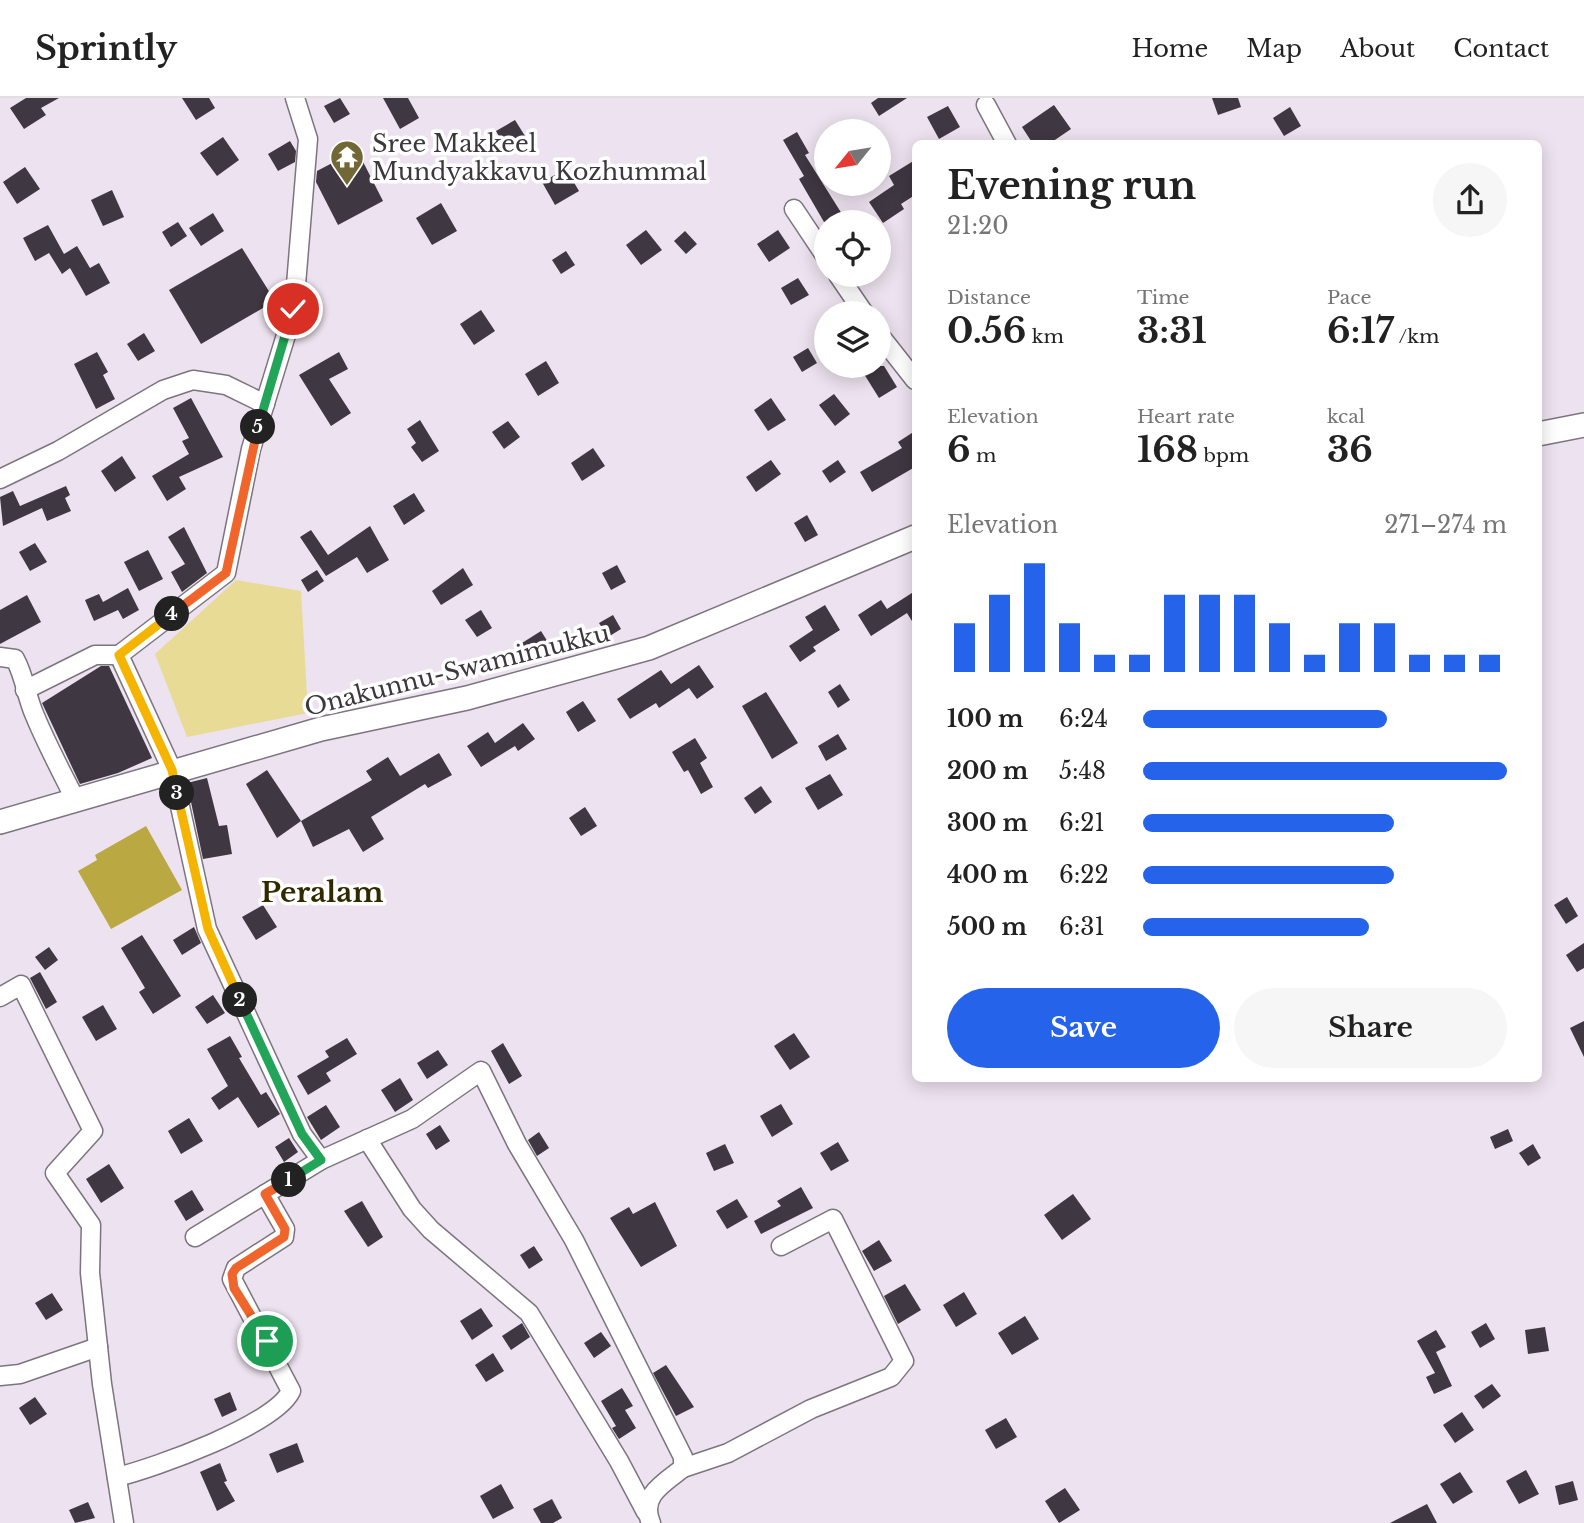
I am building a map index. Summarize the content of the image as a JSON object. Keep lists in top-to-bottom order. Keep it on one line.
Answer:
{"streets":{"street":["Onakunnu-Swamimukku"]},"districts":["Peralam"],"places":{"temple":["Sree Makkeel Mundyakkavu Kozhummal"]},"north":"bottom left","page":{"header":"Sprintly","nav":["Home","Map","About","Contact"],"heading":["Evening run","21:20"],"stats":[["Distance","0.56 km"],["Time","3:31"],["Pace","6:17 /km"],["Elevation","6 m"],["Heart rate","168 bpm"],["kcal","36"]],"pins":["5","4","3","2","1"],"chart":["Elevation","271–274 m"],"list":[{"name":"100 m","note":"6:24"},{"name":"200 m","note":"5:48"},{"name":"300 m","note":"6:21"},{"name":"400 m","note":"6:22"},{"name":"500 m","note":"6:31"}],"buttons":["Save","Share"]}}
